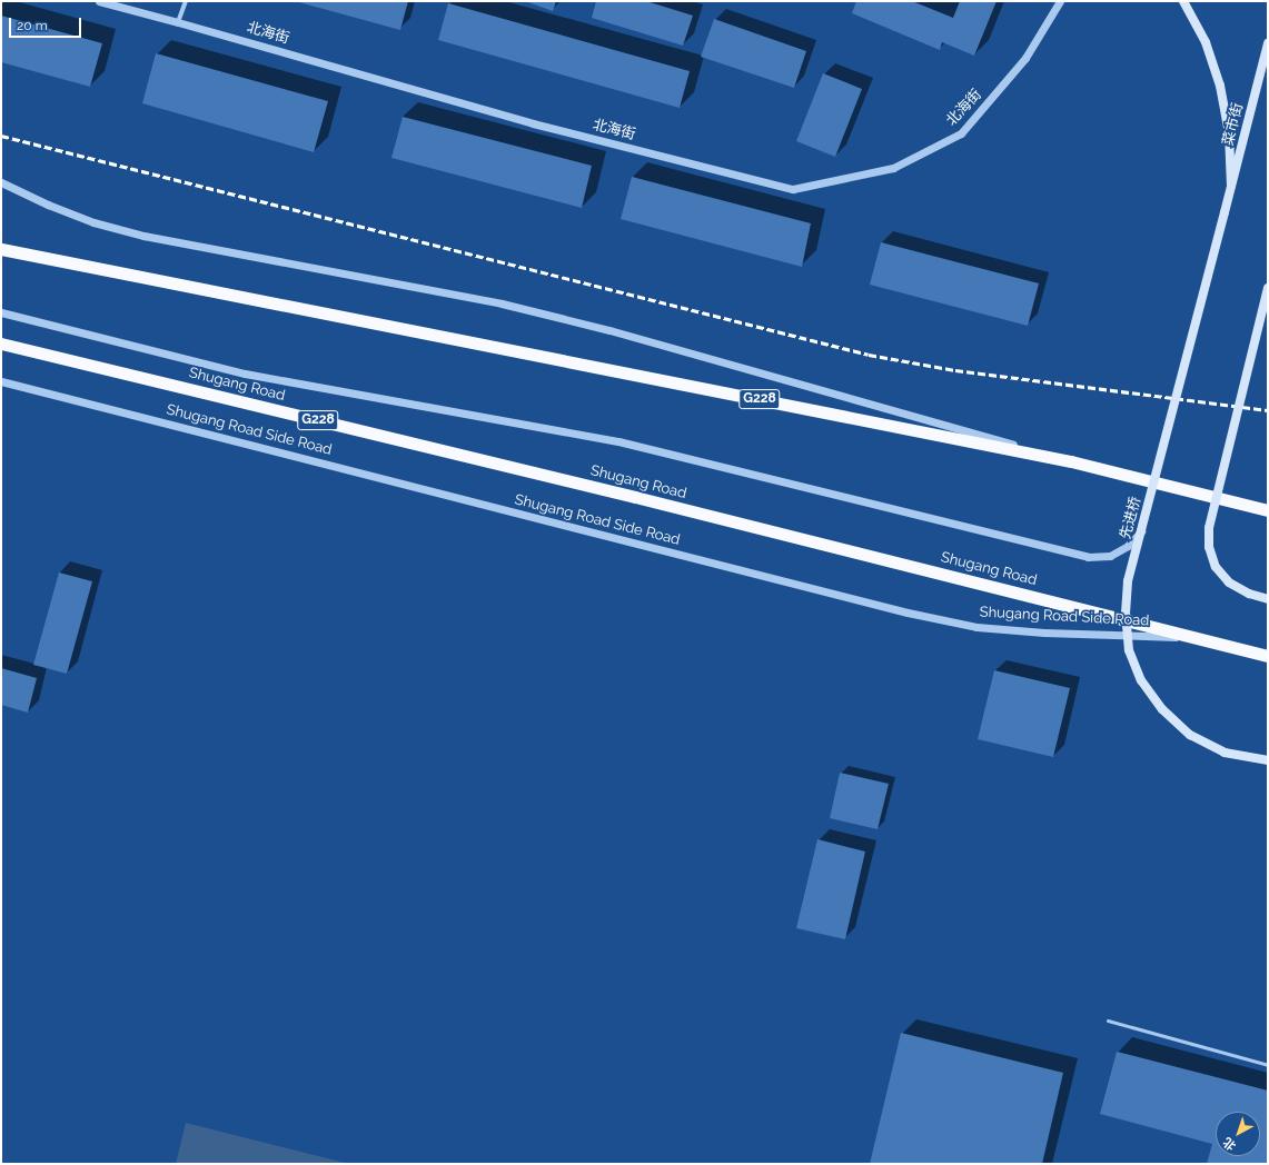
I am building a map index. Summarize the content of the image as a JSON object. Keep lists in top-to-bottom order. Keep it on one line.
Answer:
{"streets":{"highway":["Shugang Road","G228"],"main road":["菜市街","先进桥"],"street":["北海街","Shugang Road Side Road"]},"crossings":[["菜市街","先进桥"],["Shugang Road","Shugang Road Side Road"]],"scale_bar":"20 m","north":"bottom left"}
